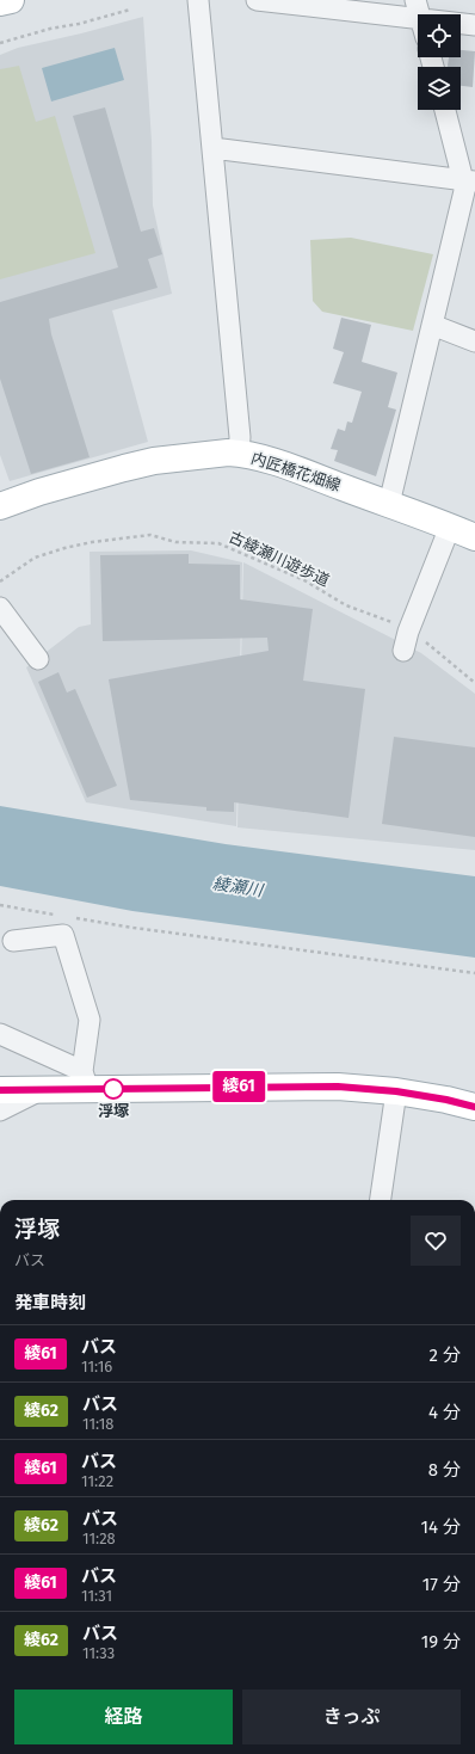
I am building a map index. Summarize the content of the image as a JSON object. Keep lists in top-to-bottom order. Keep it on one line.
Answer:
{"streets":{"main road":["内匠橋花畑線"],"path":["古綾瀬川遊歩道"]},"water":["綾瀬川"],"places":["浮塚"],"lines":["bus line 綾61"],"page":{"on_map":"綾61","heading":[["浮塚","バス"],"発車時刻"],"list":[{"mark":"綾61","name":"バス","note":"11:16","value":"2 分"},{"mark":"綾62","name":"バス","note":"11:18","value":"4 分"},{"mark":"綾61","name":"バス","note":"11:22","value":"8 分"},{"mark":"綾62","name":"バス","note":"11:28","value":"14 分"},{"mark":"綾61","name":"バス","note":"11:31","value":"17 分"},{"mark":"綾62","name":"バス","note":"11:33","value":"19 分"}],"buttons":["経路","きっぷ"]}}
